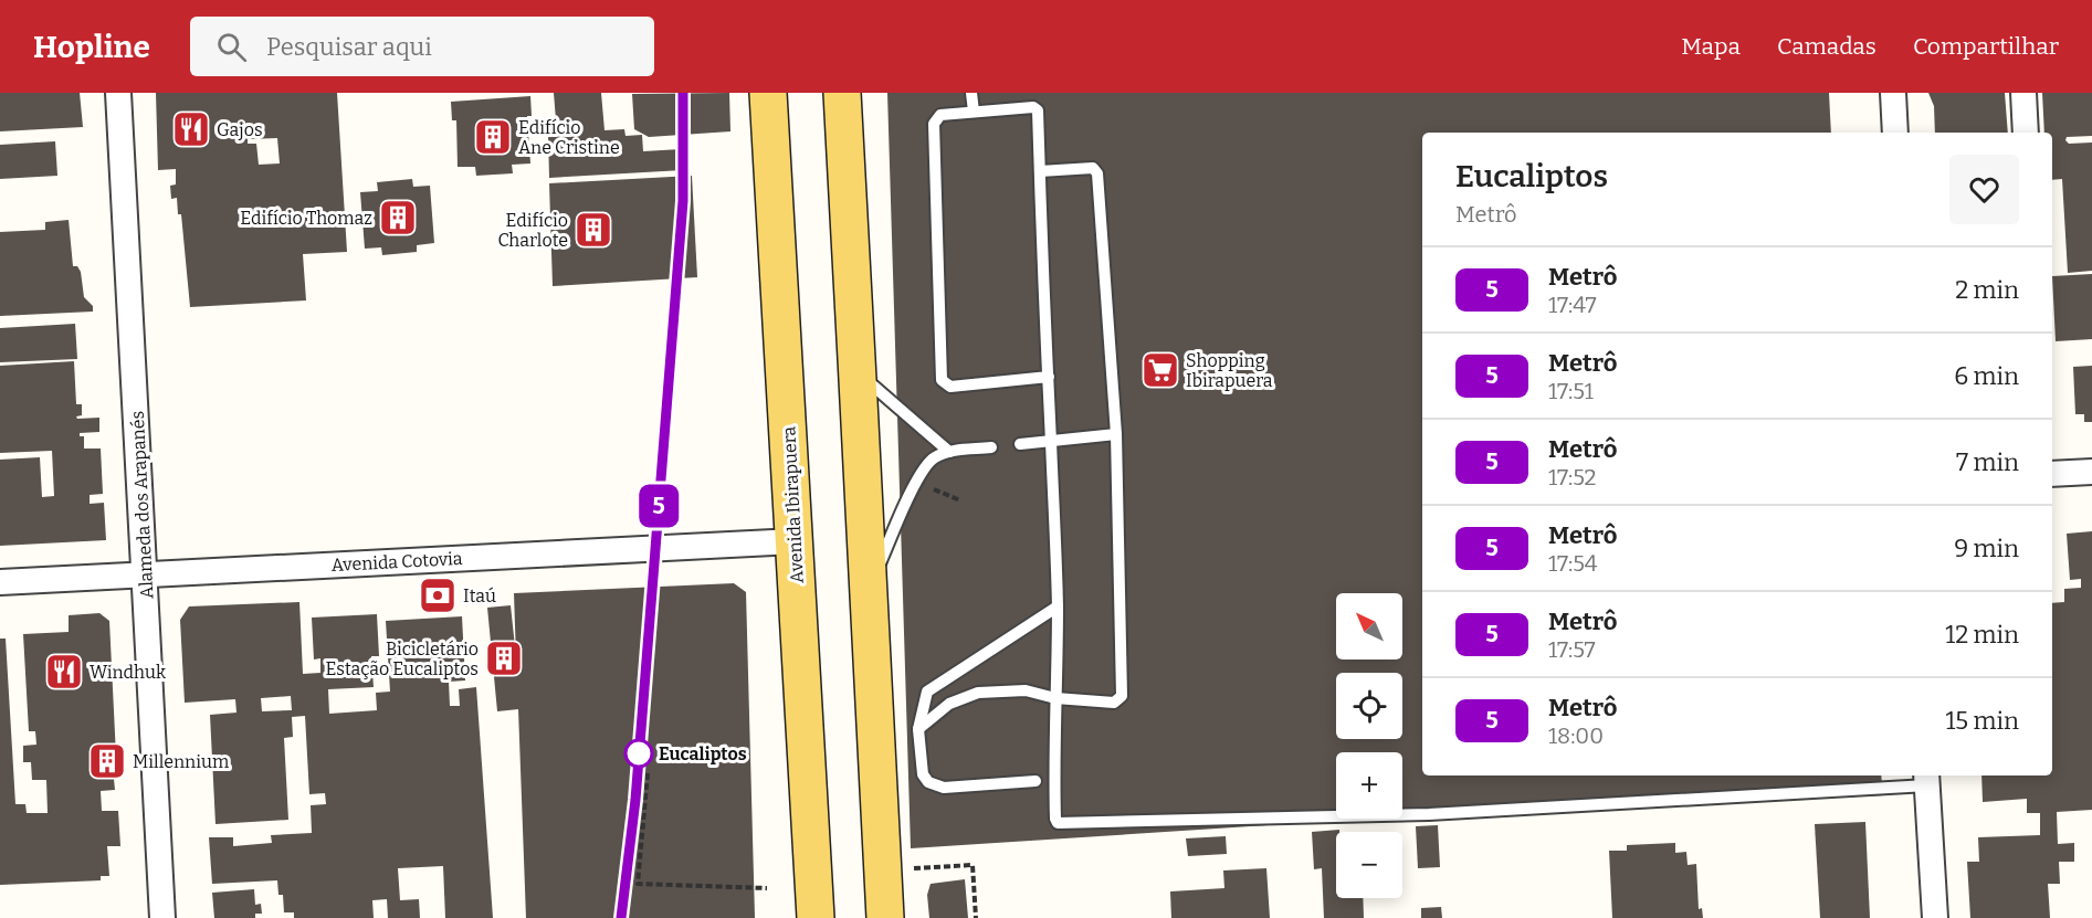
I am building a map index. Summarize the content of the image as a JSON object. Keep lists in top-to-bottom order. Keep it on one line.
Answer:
{"streets":{"main road":["Avenida Ibirapuera"],"street":["Alameda dos Arapanés","Avenida Cotovia"]},"crossings":[["Alameda dos Arapanés","Avenida Cotovia"],["Avenida Ibirapuera","Avenida Cotovia"]],"places":{"restaurant":["Gajos","Windhuk"],"building":["Edifício Ane Cristine","Edifício Thomaz","Edifício Charlote","Bicicletário Estação Eucaliptos","Millennium"],"supermarket":["Shopping Ibirapuera"],"bank":["Itaú"],"other":["Eucaliptos"]},"lines":["metro line 5"],"north":"top left","page":{"header":"Hopline","search":"Pesquisar aqui","nav":["Mapa","Camadas","Compartilhar"],"on_map":"5","heading":["Eucaliptos","Metrô"],"list":[{"mark":"5","name":"Metrô","note":"17:47","value":"2 min"},{"mark":"5","name":"Metrô","note":"17:51","value":"6 min"},{"mark":"5","name":"Metrô","note":"17:52","value":"7 min"},{"mark":"5","name":"Metrô","note":"17:54","value":"9 min"},{"mark":"5","name":"Metrô","note":"17:57","value":"12 min"},{"mark":"5","name":"Metrô","note":"18:00","value":"15 min"}],"map_buttons":["+","−"]}}
